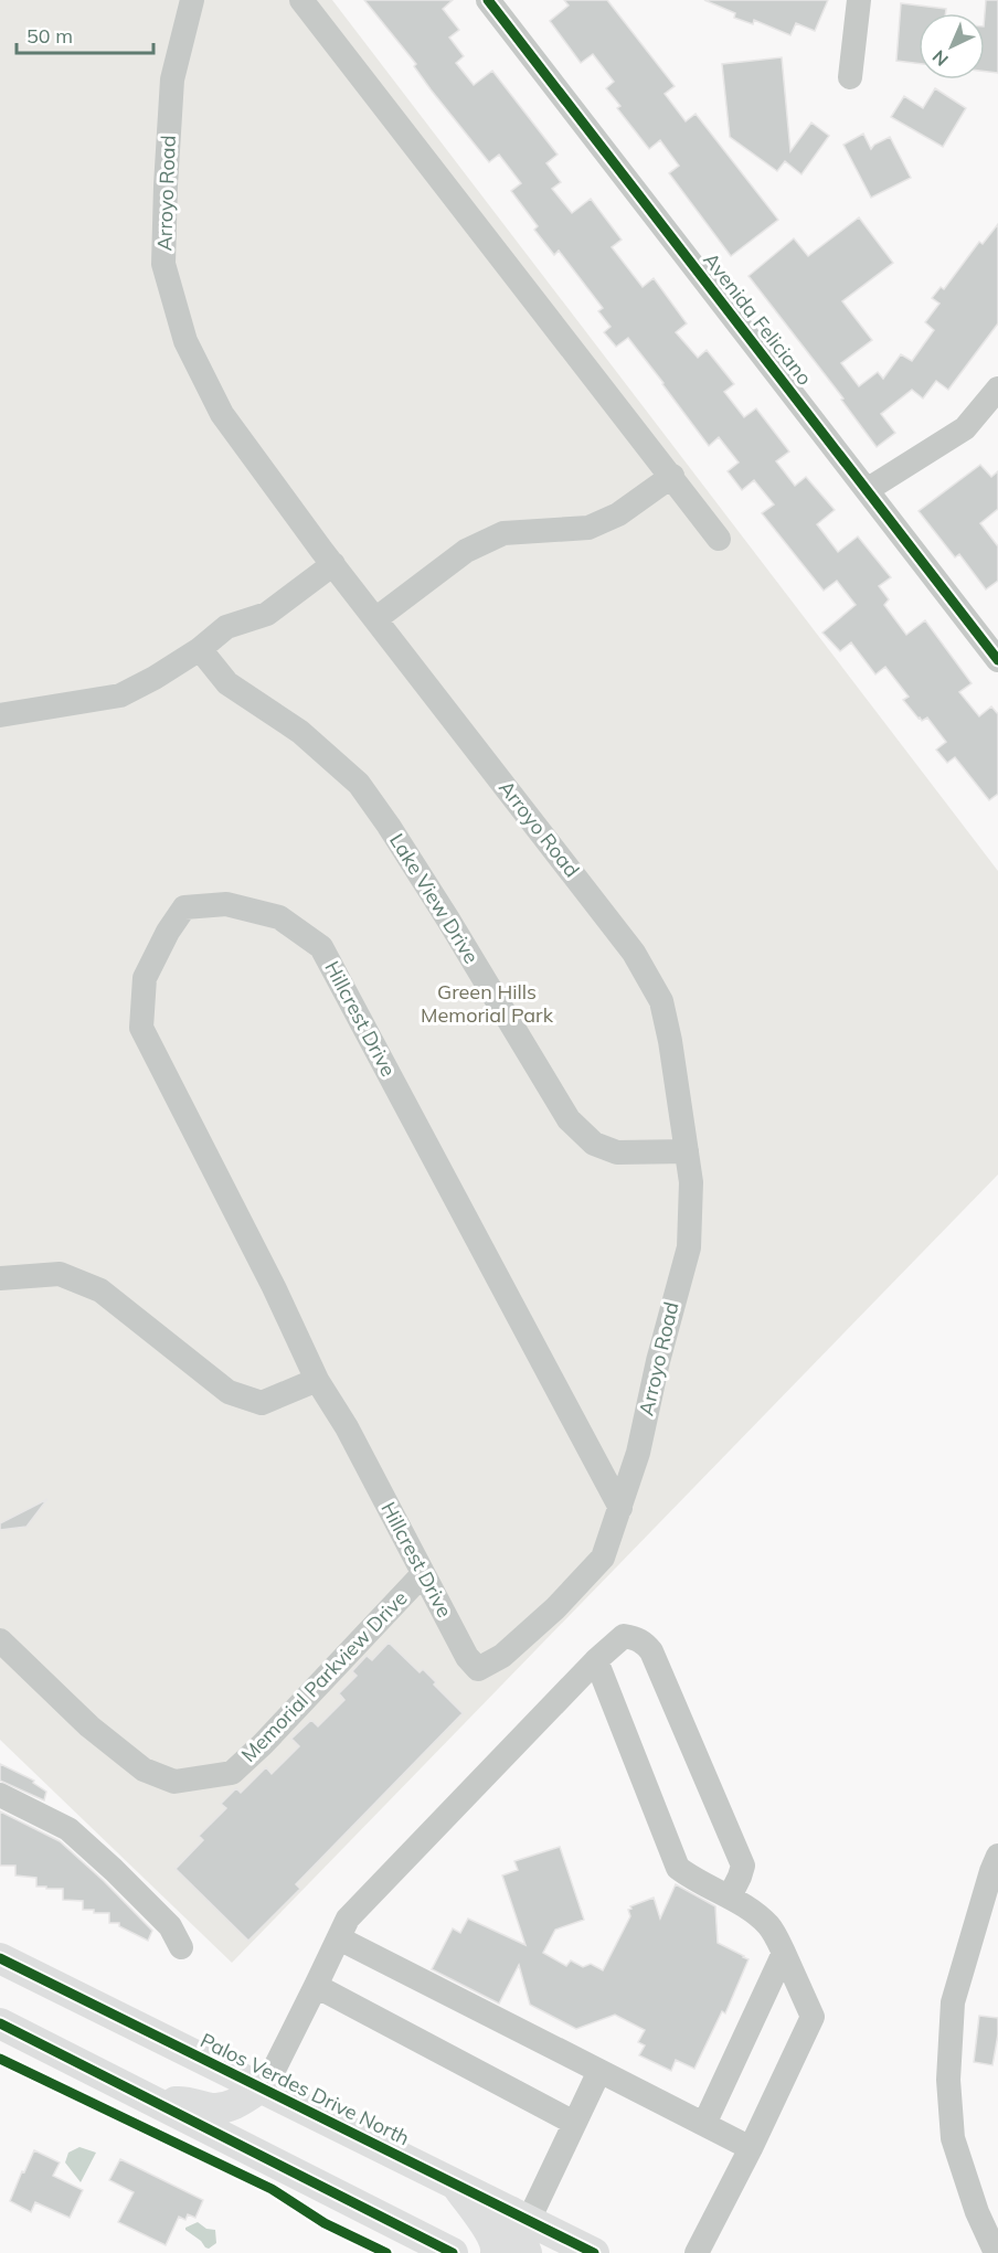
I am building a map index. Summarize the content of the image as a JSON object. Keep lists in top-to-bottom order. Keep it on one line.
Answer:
{"streets":{"main road":["Palos Verdes Drive North"],"street":["Arroyo Road","Avenida Feliciano","Lake View Drive","Hillcrest Drive","Memorial Parkview Drive"]},"crossings":[["Arroyo Road","Lake View Drive"],["Arroyo Road","Hillcrest Drive"],["Hillcrest Drive","Memorial Parkview Drive"]],"parks":["Green Hills Memorial Park"],"scale_bar":"50 m","north":"bottom left"}
